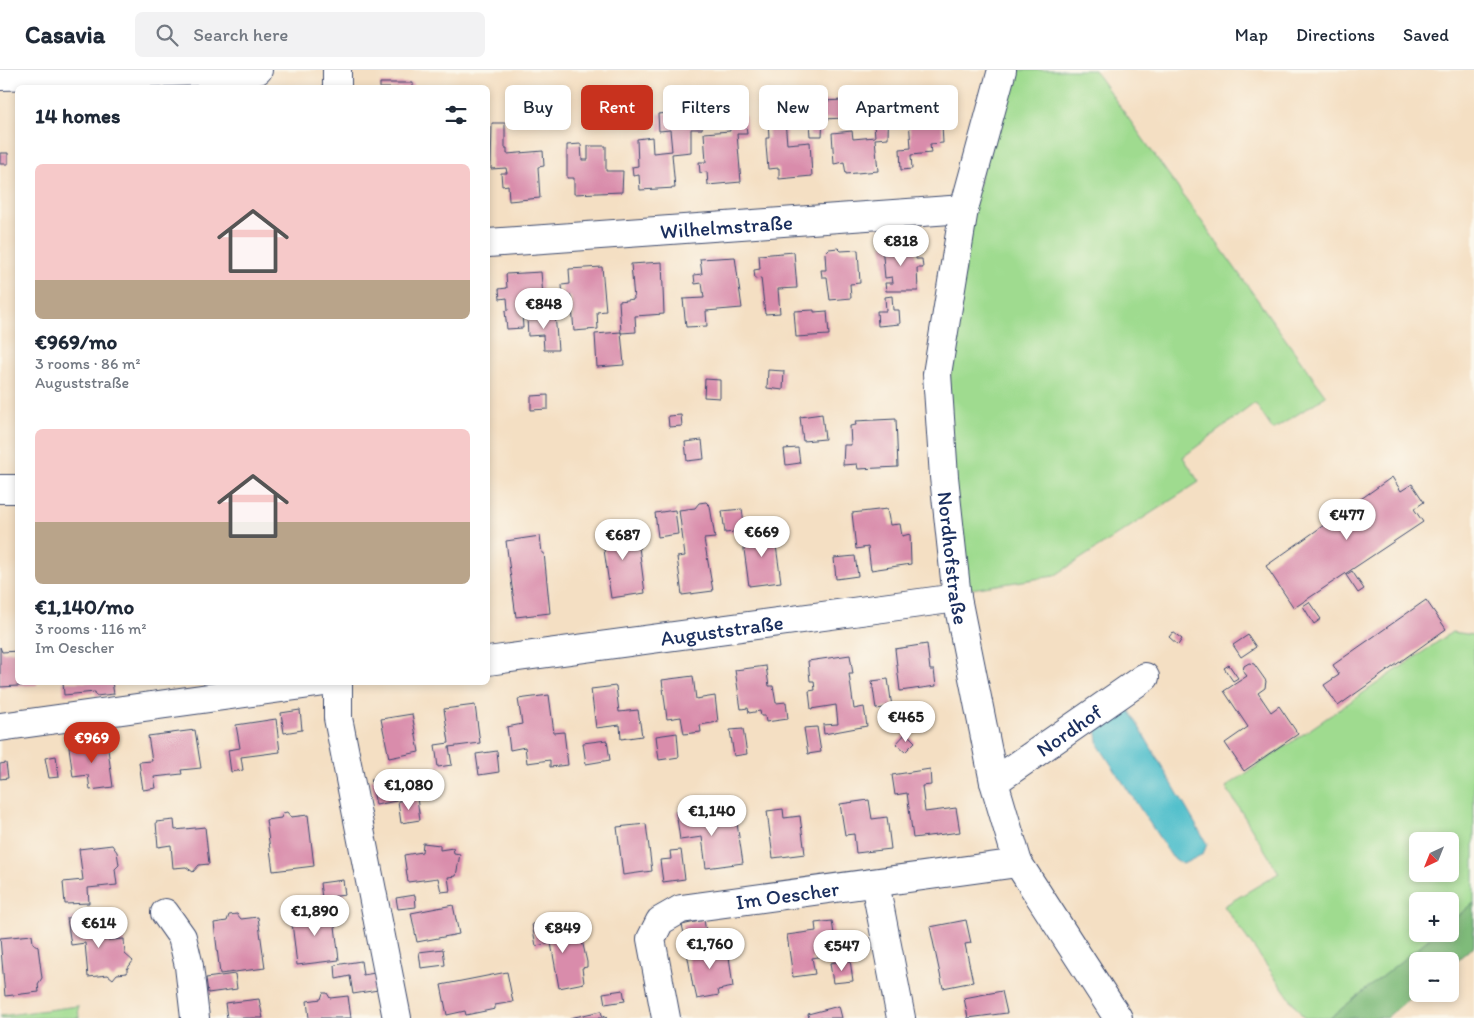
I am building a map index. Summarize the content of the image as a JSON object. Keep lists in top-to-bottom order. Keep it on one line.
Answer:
{"streets":{"street":["Wilhelmstraße","Nordhofstraße","Auguststraße","Nordhof","Im Oescher"]},"crossings":[["Wilhelmstraße","Nordhofstraße"],["Nordhofstraße","Auguststraße"],["Nordhofstraße","Nordhof"],["Nordhofstraße","Im Oescher"]],"north":"bottom left","page":{"header":"Casavia","search":"Search here","nav":["Map","Directions","Saved"],"chip":["Buy","Rent","Filters","New","Apartment"],"heading":"14 homes","list":[{"name":"€969/mo","note":"3 rooms · 86 m² · Auguststraße"},{"name":"€1,140/mo","note":"3 rooms · 116 m² · Im Oescher"}],"price":["€818","€848","€477","€669","€687","€465","€969","€1,080","€1,140","€1,890","€614","€849","€1,760","€547"],"map_buttons":["+","−"]}}
